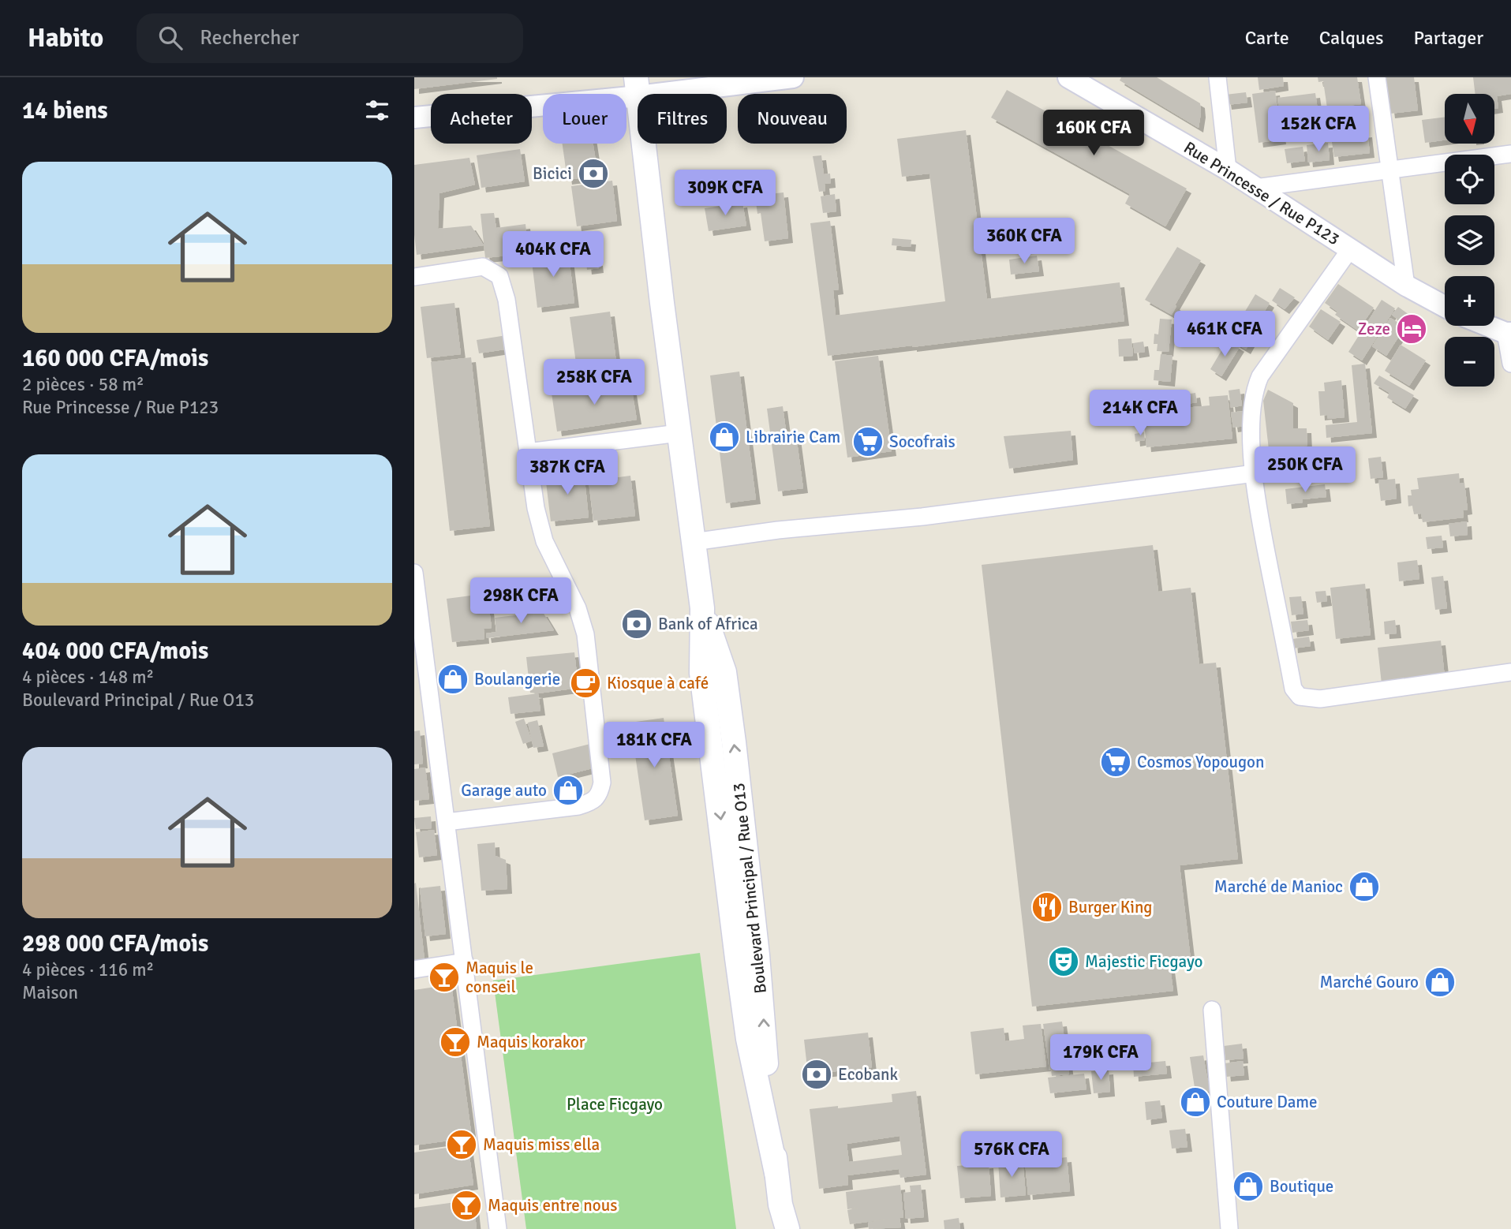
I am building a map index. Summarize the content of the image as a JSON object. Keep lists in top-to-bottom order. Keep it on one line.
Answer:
{"streets":{"main road":["Boulevard Principal / Rue O13"],"street":["Rue Princesse / Rue P123"]},"parks":["Place Ficgayo"],"places":{"bank":["Bicici","Bank of Africa","Ecobank"],"hotel":["Zeze"],"shop":["Librairie Cam","Boulangerie","Garage auto","Marché de Manioc","Marché Gouro","Couture Dame","Boutique"],"supermarket":["Socofrais","Cosmos Yopougon"],"cafe":["Kiosque à café"],"restaurant":["Burger King"],"theatre":["Majestic Ficgayo"],"bar":["Maquis le conseil","Maquis korakor","Maquis miss ella","Maquis entre nous"]},"north":"bottom","page":{"header":"Habito","search":"Rechercher","nav":["Carte","Calques","Partager"],"heading":"14 biens","map_buttons":["+","−"],"chip":["Acheter","Louer","Filtres","Nouveau"],"price":["152K CFA","160K CFA","309K CFA","360K CFA","404K CFA","461K CFA","258K CFA","214K CFA","250K CFA","387K CFA","298K CFA","181K CFA","179K CFA","576K CFA"],"list":[{"name":"160 000 CFA/mois","note":"2 pièces · 58 m² · Rue Princesse / Rue P123"},{"name":"404 000 CFA/mois","note":"4 pièces · 148 m² · Boulevard Principal / Rue O13"},{"name":"298 000 CFA/mois","note":"4 pièces · 116 m² · Maison"}]}}
